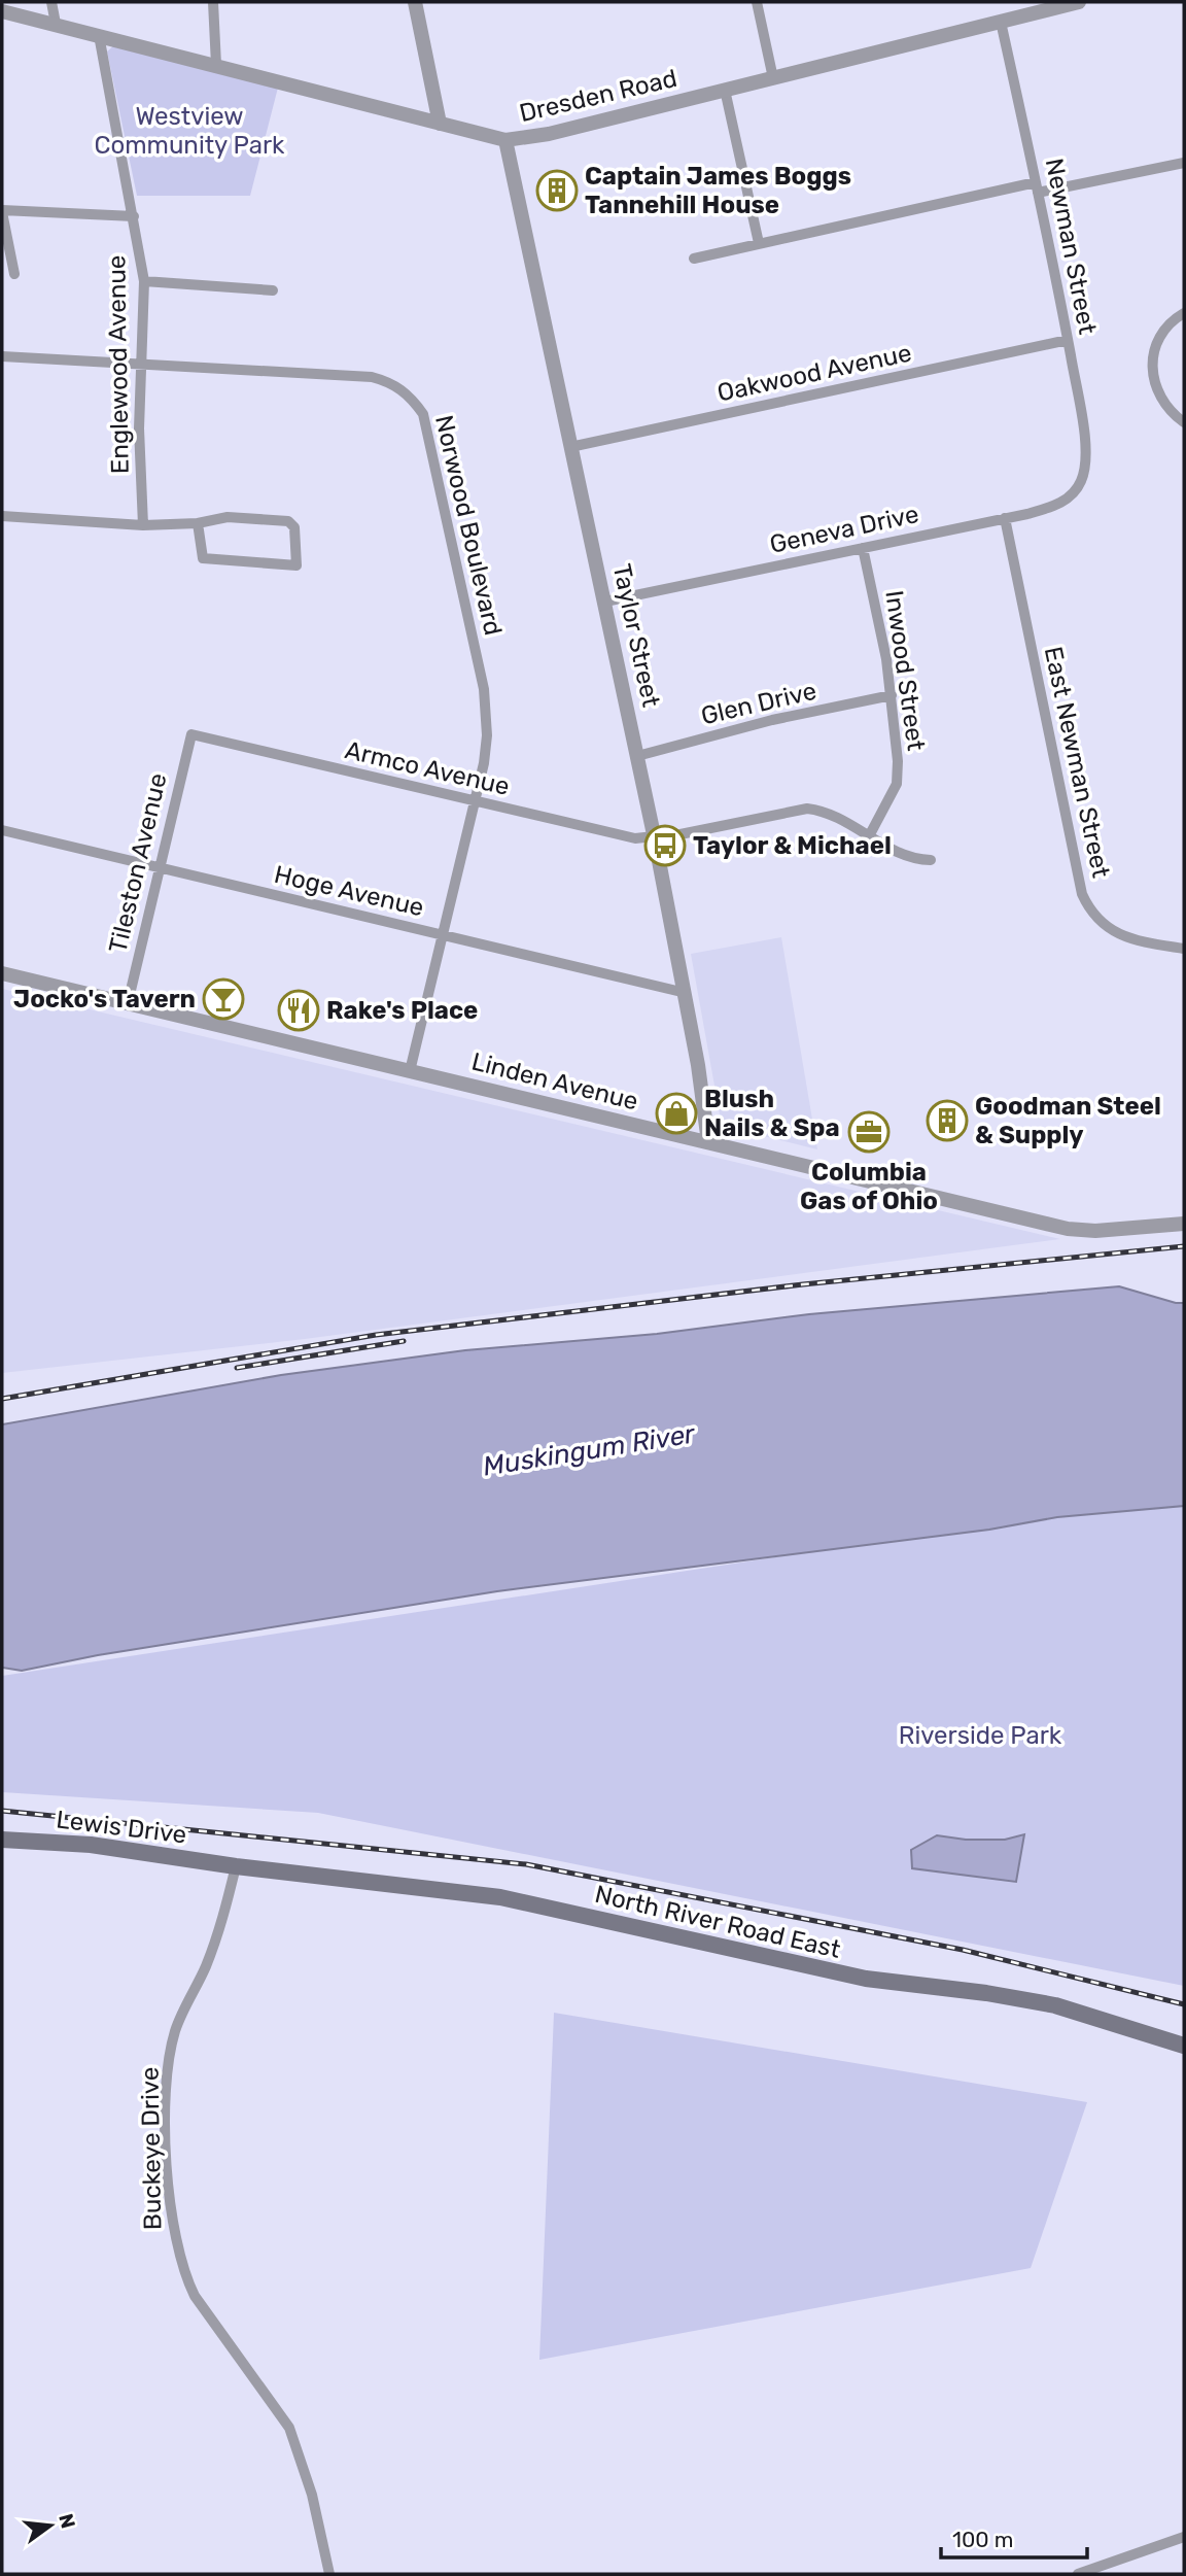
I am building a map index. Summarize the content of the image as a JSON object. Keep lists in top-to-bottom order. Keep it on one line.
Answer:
{"streets":{"main road":["Lewis Drive","North River Road East"],"street":["Dresden Road","Newman Street","Englewood Avenue","Oakwood Avenue","Norwood Boulevard","Geneva Drive","Taylor Street","Inwood Street","Glen Drive","East Newman Street","Armco Avenue","Tileston Avenue","Hoge Avenue","Linden Avenue","Buckeye Drive"]},"crossings":[["Dresden Road","Newman Street"],["Dresden Road","Englewood Avenue"],["Dresden Road","Taylor Street"],["Newman Street","Oakwood Avenue"],["Newman Street","Geneva Drive"],["Englewood Avenue","Norwood Boulevard"],["Oakwood Avenue","Taylor Street"],["Norwood Boulevard","Armco Avenue"],["Norwood Boulevard","Hoge Avenue"],["Norwood Boulevard","Linden Avenue"],["Geneva Drive","Taylor Street"],["Geneva Drive","Inwood Street"],["Geneva Drive","East Newman Street"],["Taylor Street","Glen Drive"],["Taylor Street","Armco Avenue"],["Taylor Street","Hoge Avenue"],["Taylor Street","Linden Avenue"],["Inwood Street","Glen Drive"],["Inwood Street","Armco Avenue"],["Armco Avenue","Tileston Avenue"],["Tileston Avenue","Hoge Avenue"],["Tileston Avenue","Linden Avenue"],["Lewis Drive","North River Road East"],["Lewis Drive","Buckeye Drive"],["North River Road East","Buckeye Drive"]],"water":["Muskingum River"],"parks":["Westview Community Park","Riverside Park"],"places":{"building":["Captain James Boggs Tannehill House","Goodman Steel & Supply"],"bus stop":["Taylor & Michael"],"bar":["Jocko's Tavern"],"restaurant":["Rake's Place"],"shop":["Blush Nails & Spa"],"office":["Columbia Gas of Ohio"]},"scale_bar":"100 m","north":"right"}
